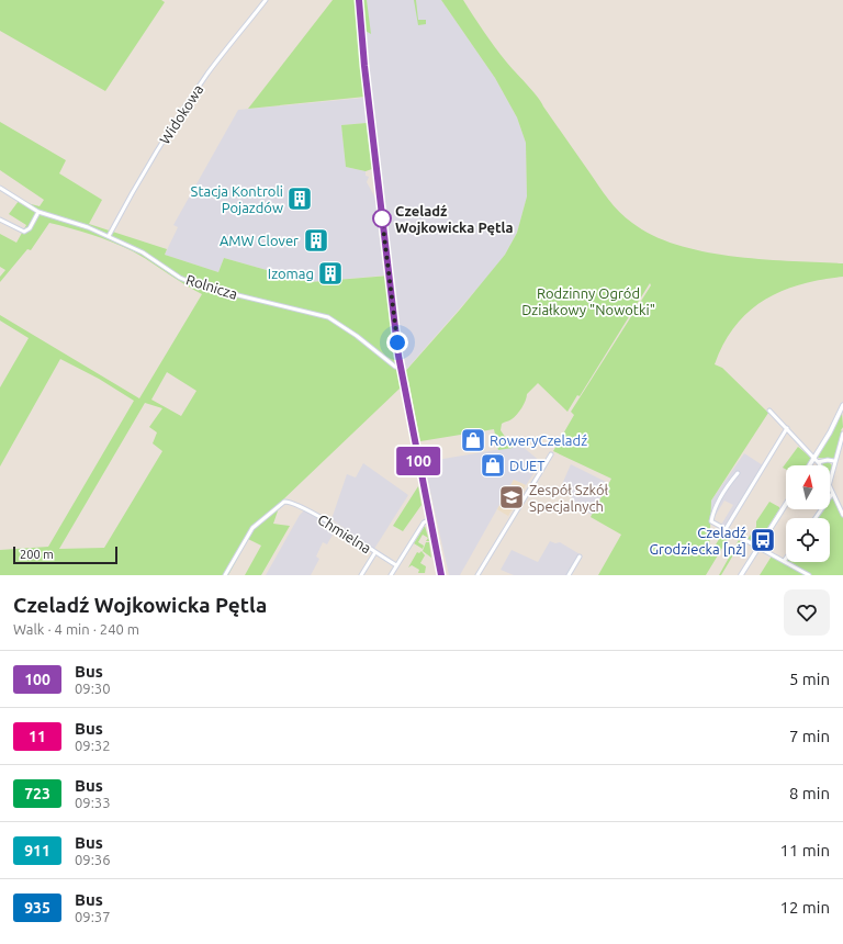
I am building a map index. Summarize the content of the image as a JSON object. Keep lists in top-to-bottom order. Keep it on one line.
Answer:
{"streets":{"street":["Widokowa","Rolnicza","Chmielna"]},"crossings":[["Widokowa","Rolnicza"]],"parks":["Rodzinny Ogród Działkowy \"Nowotki\""],"places":{"building":["Stacja Kontroli Pojazdów","AMW Clover","Izomag"],"other":["Czeladź Wojkowicka Pętla"],"shop":["RoweryCzeladź","DUET"],"school or university":["Zespół Szkół Specjalnych"],"bus stop":["Czeladź Grodziecka [nż]"]},"lines":["bus line 100"],"scale_bar":"200 m","north":"top","page":{"on_map":"100","scale":"200 m","heading":["Czeladź Wojkowicka Pętla","Walk · 4 min · 240 m"],"list":[{"mark":"100","name":"Bus","note":"09:30","value":"5 min"},{"mark":"11","name":"Bus","note":"09:32","value":"7 min"},{"mark":"723","name":"Bus","note":"09:33","value":"8 min"},{"mark":"911","name":"Bus","note":"09:36","value":"11 min"},{"mark":"935","name":"Bus","note":"09:37","value":"12 min"}]}}
